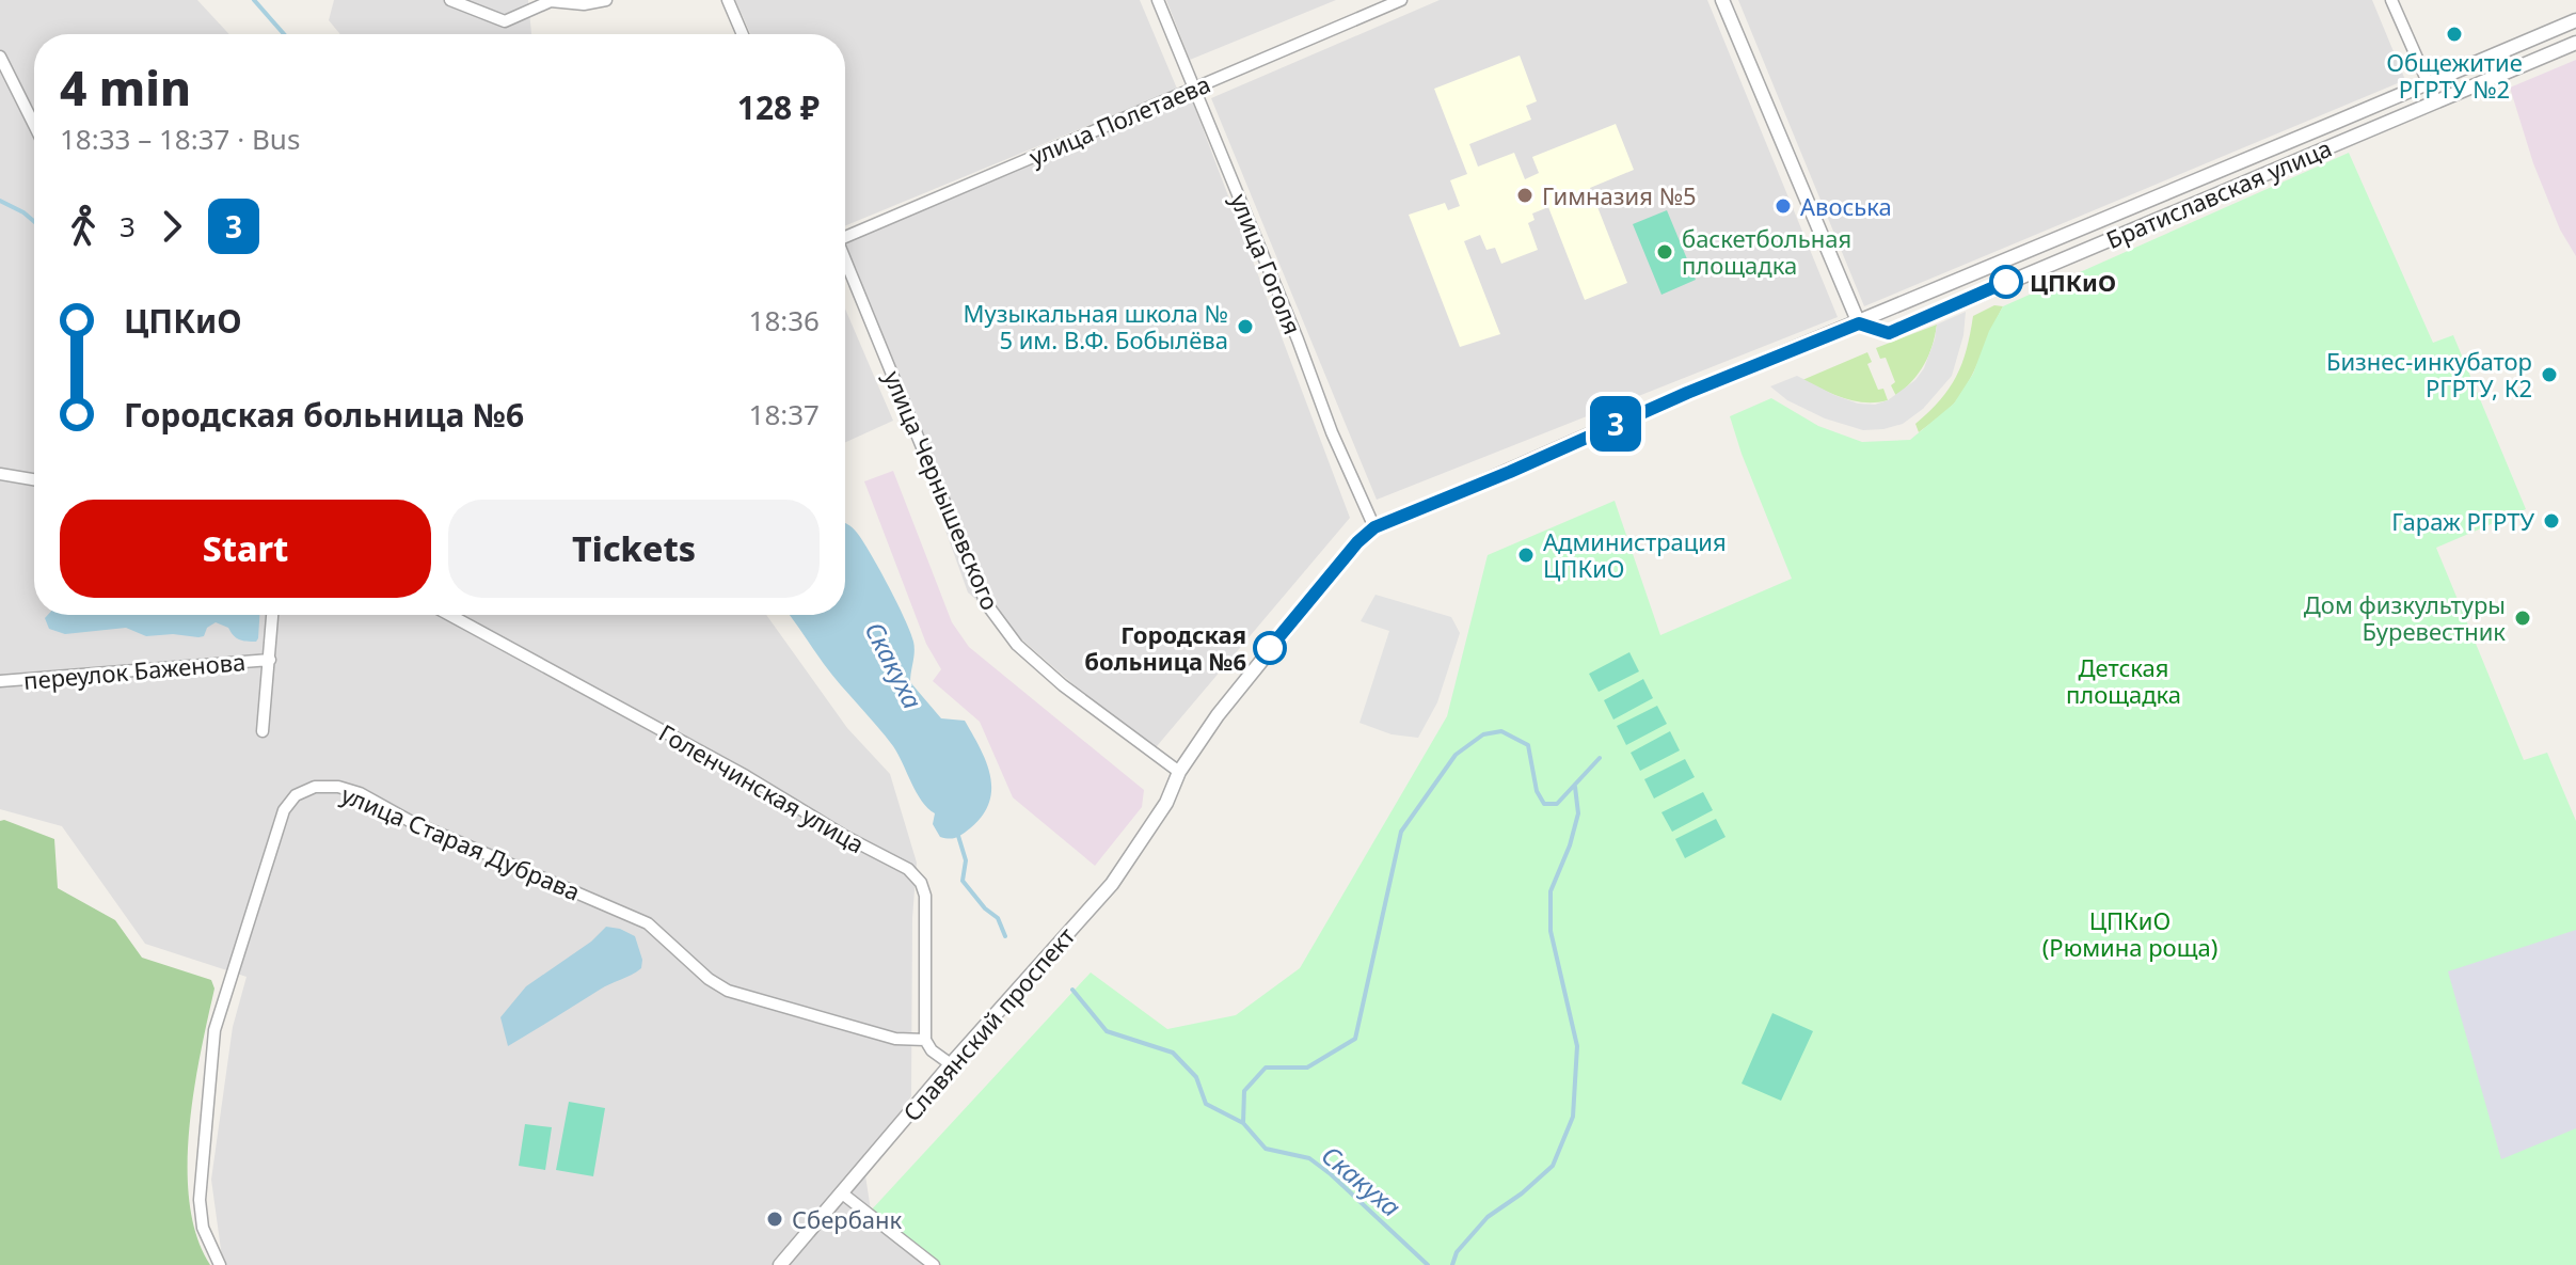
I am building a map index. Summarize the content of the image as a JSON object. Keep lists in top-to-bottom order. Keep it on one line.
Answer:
{"streets":{"street":["улица Полетаева","Братиславская улица","улица Гоголя","улица Чернышевского","переулок Баженова","Голенчинская улица","улица Старая Дубрава","Славянский проспект"]},"crossings":[["улица Полетаева","улица Гоголя"],["Братиславская улица","улица Гоголя"],["Братиславская улица","улица Чернышевского"],["Братиславская улица","Славянский проспект"],["улица Чернышевского","Славянский проспект"],["Голенчинская улица","улица Старая Дубрава"]],"water":["Скакуха"],"parks":["Детская площадка","ЦПКиО (Рюмина роща)"],"places":["Общежитие РГРТУ №2","Гимназия №5","Авоська","баскетбольная площадка","ЦПКиО","Музыкальная школа № 5 им. В.Ф. Бобылёва","Бизнес-инкубатор РГРТУ, К2","Гараж РГРТУ","Администрация ЦПКиО","Дом физкультуры Буревестник","Городская больница №6","Сбербанк"],"lines":["bus line 3"],"page":{"on_map":"3","heading":["4 min","18:33 – 18:37 · Bus","128 ₽"],"legs":["3","3"],"list":[{"name":"ЦПКиО","value":"18:36"},{"name":"Городская больница №6","value":"18:37"}],"buttons":["Start","Tickets"]}}
